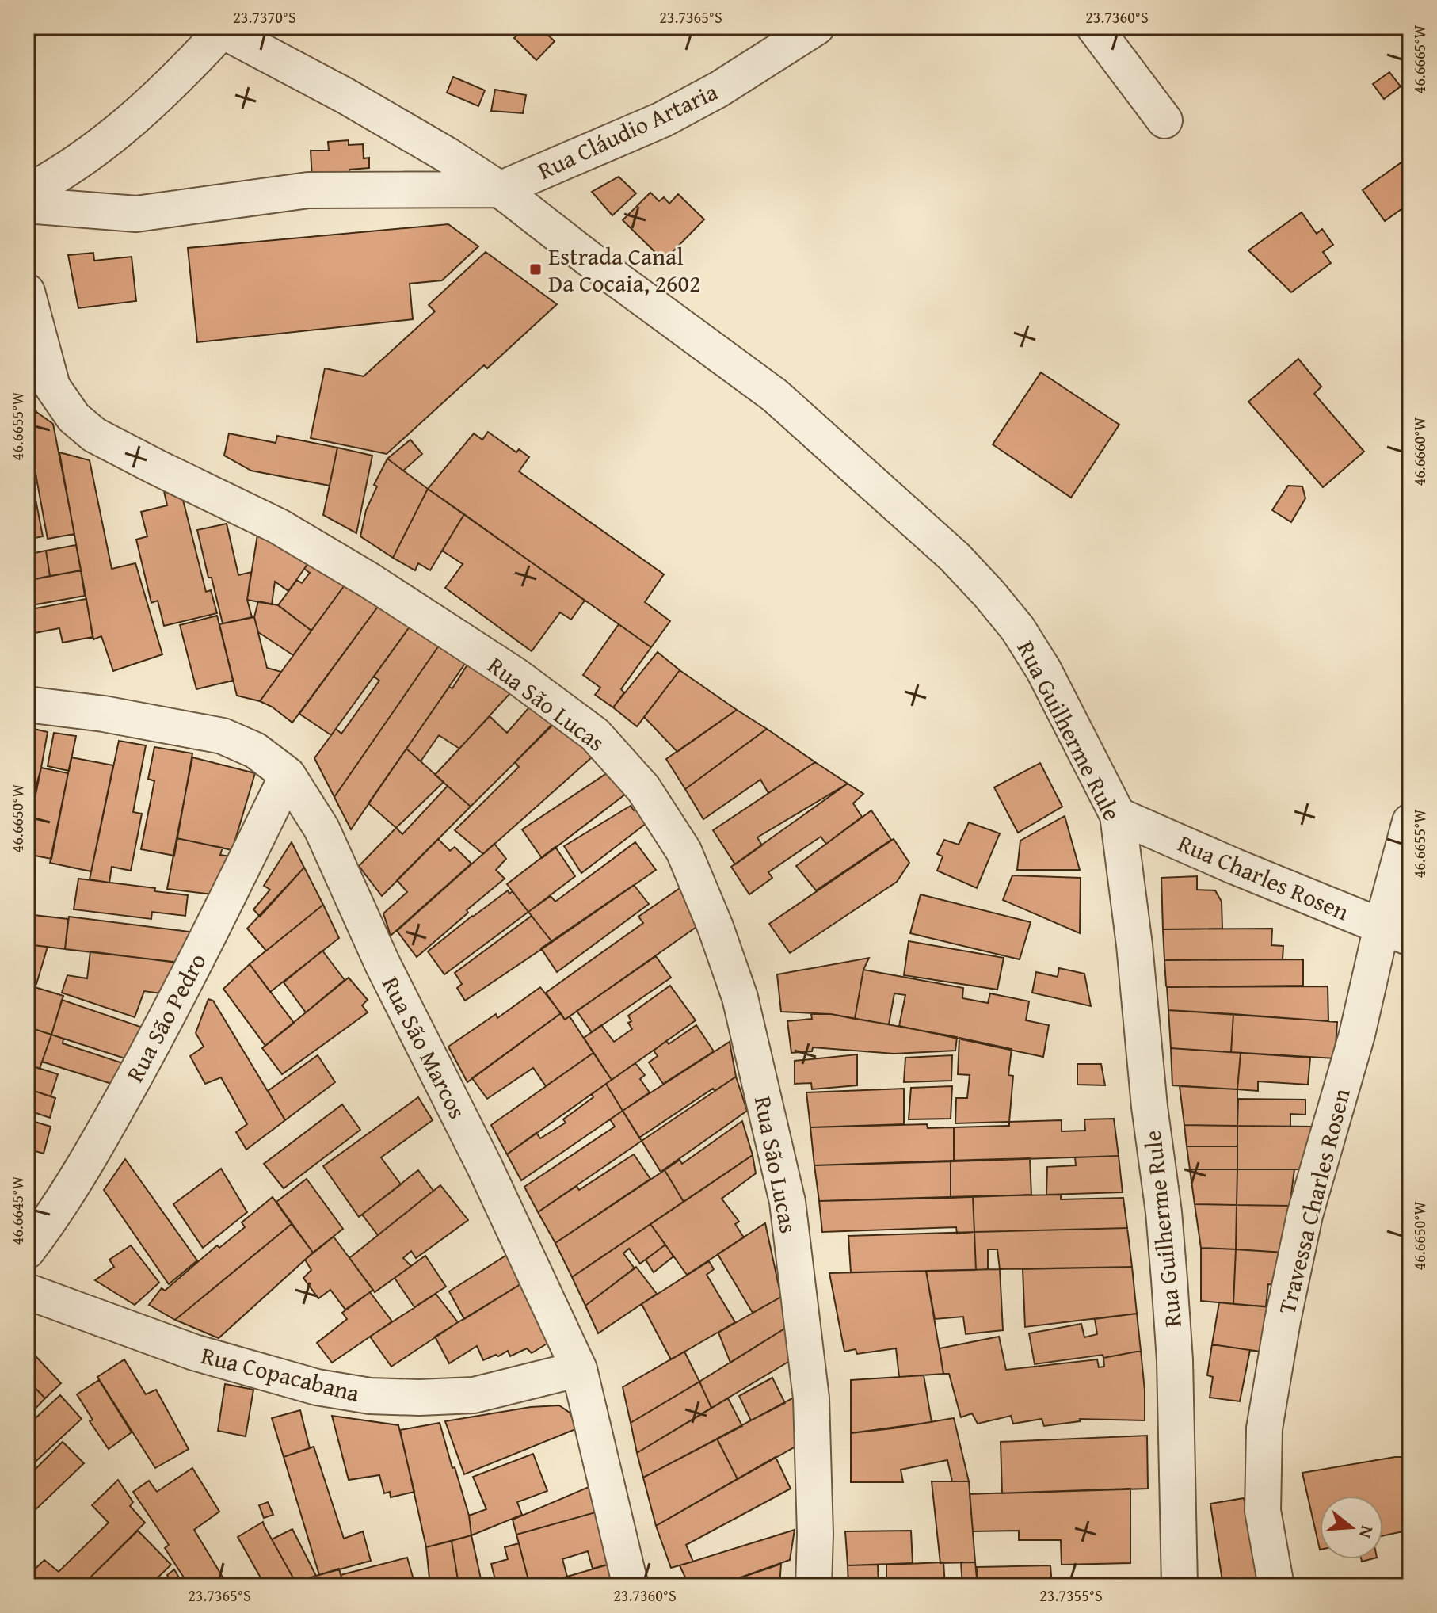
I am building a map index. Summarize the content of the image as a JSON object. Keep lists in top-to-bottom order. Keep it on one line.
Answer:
{"streets":{"street":["Rua Cláudio Artaria","Rua São Lucas","Rua Guilherme Rule","Rua Charles Rosen","Rua São Pedro","Rua São Marcos","Travessa Charles Rosen","Rua Copacabana"]},"crossings":[["Rua Cláudio Artaria","Rua Guilherme Rule"],["Rua Guilherme Rule","Rua Charles Rosen"],["Rua Charles Rosen","Travessa Charles Rosen"],["Rua São Pedro","Rua São Marcos"],["Rua São Marcos","Rua Copacabana"]],"places":{"transit":["Estrada Canal Da Cocaia, 2602"]},"north":"right","coordinates":["23.7370°S","23.7365°S","23.7360°S","46.6665°W","46.6655°W","46.6660°W","46.6650°W","46.6645°W","23.7355°S"]}
